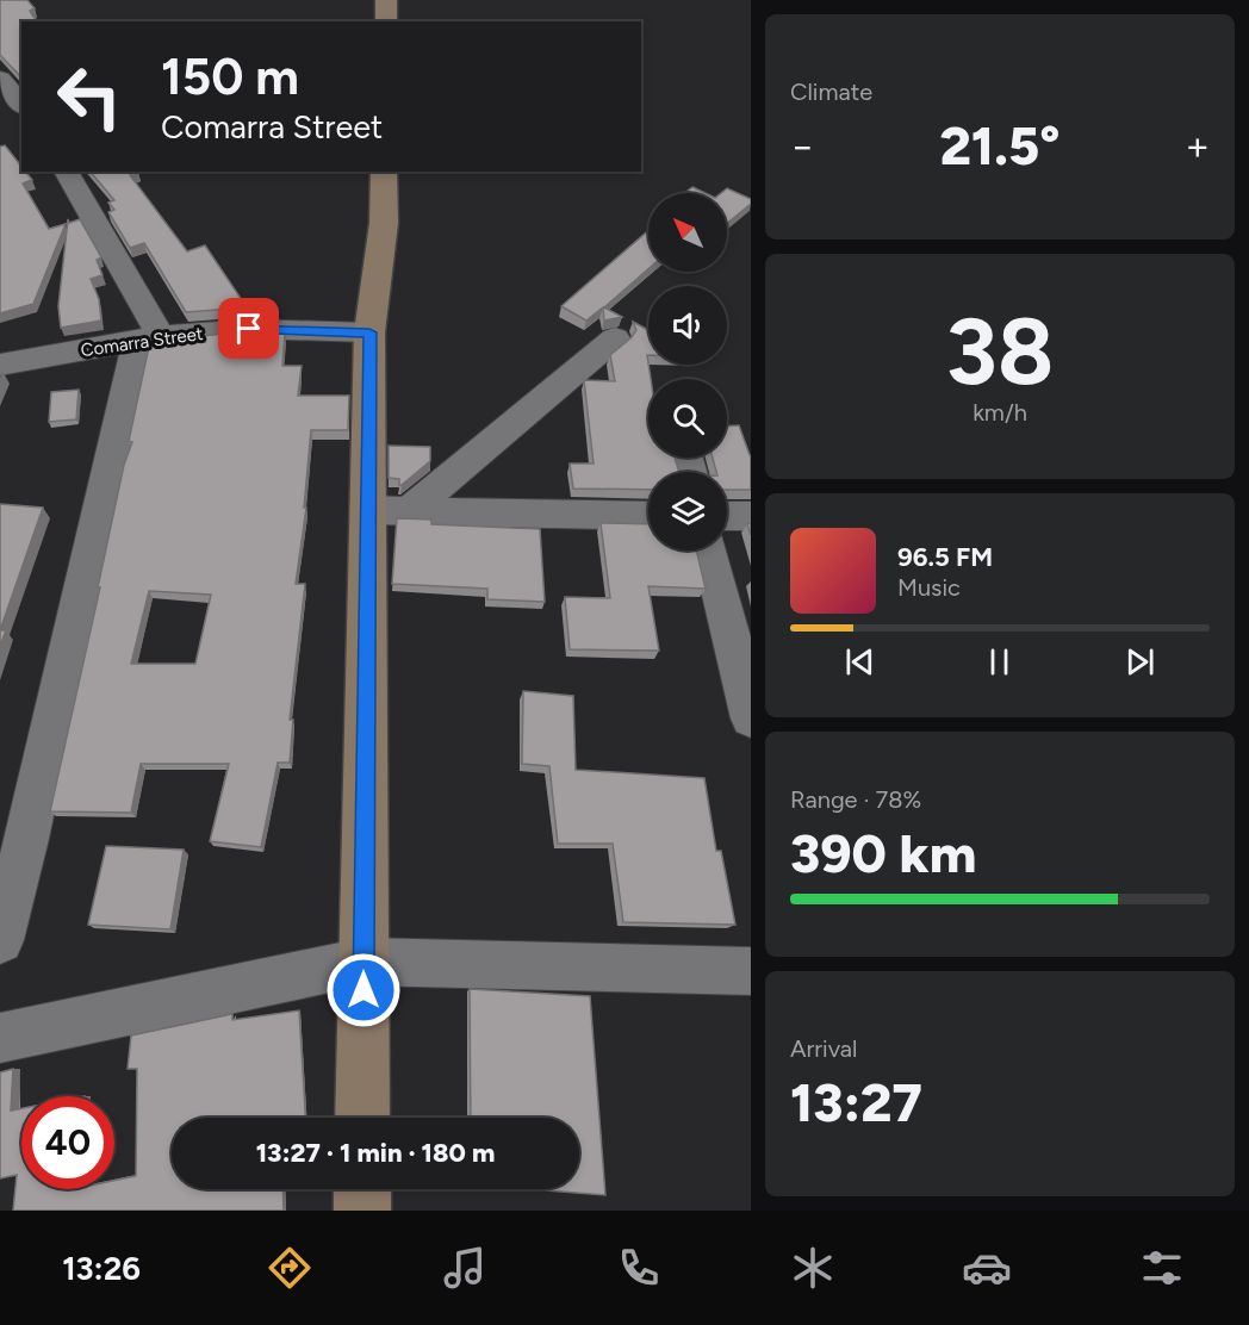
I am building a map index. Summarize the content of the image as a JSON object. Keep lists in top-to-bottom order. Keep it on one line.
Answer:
{"streets":{"street":["Comarra Street"]},"north":"top left","page":{"tile":["Climate",["38","km/h"],["Range · 78%","390 km"],["Arrival","13:27"]],"turn":["150 m","Comarra Street"],"heat":["−","21.5°","+"],"song":["96.5 FM","Music"],"limit":"40","trip":"13:27 · 1 min · 180 m","tabs":"13:26"}}
